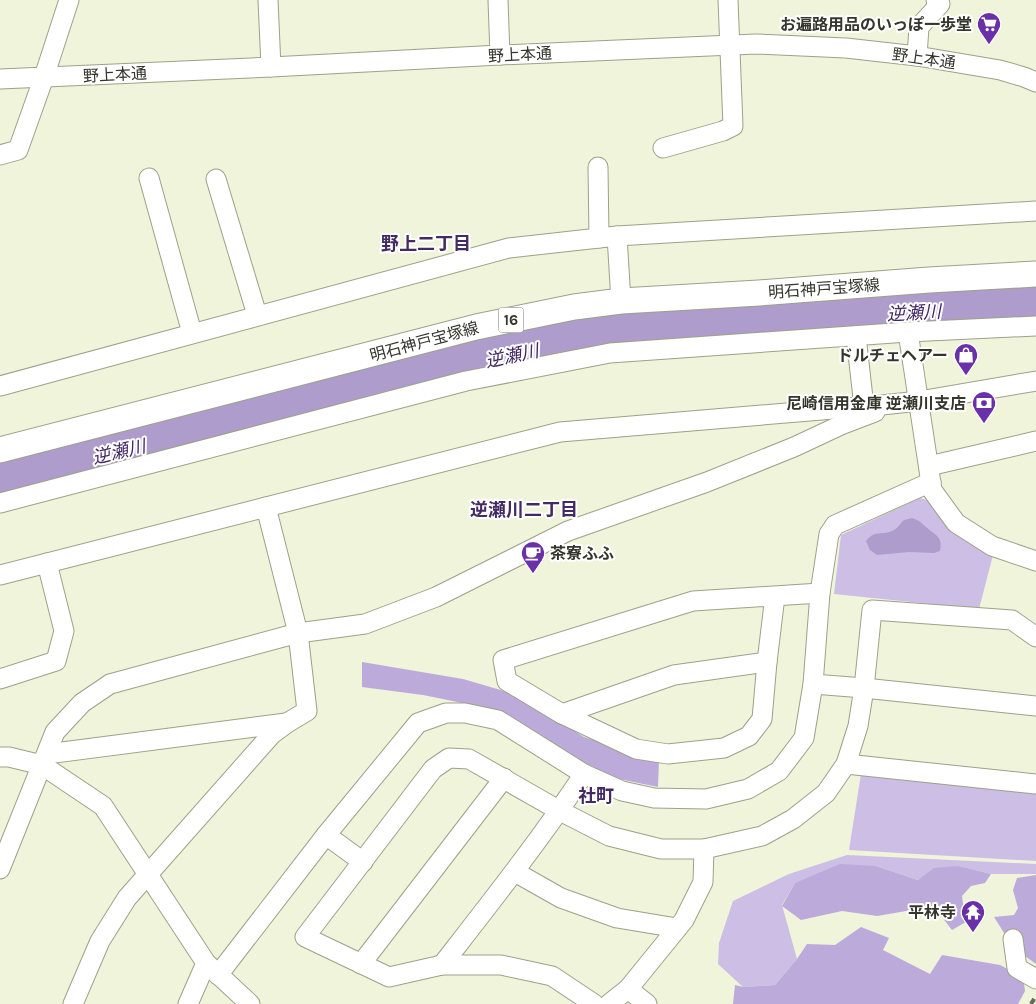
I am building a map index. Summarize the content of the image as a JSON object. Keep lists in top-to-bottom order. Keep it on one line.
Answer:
{"streets":{"main road":["明石神戸宝塚線","16"],"street":["野上本通"]},"districts":["野上二丁目","逆瀬川二丁目","社町"],"water":["逆瀬川"],"places":{"supermarket":["お遍路用品のいっぽ一歩堂"],"shop":["ドルチェヘアー"],"bank":["尼崎信用金庫 逆瀬川支店"],"cafe":["茶寮ふふ"],"temple":["平林寺"]}}
